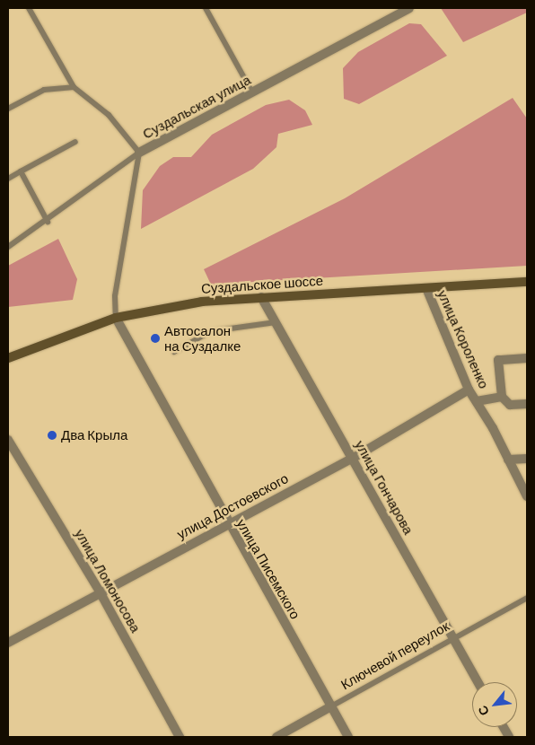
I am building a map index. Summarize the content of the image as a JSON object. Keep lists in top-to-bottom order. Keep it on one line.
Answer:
{"streets":{"main road":["Суздальское шоссе"],"street":["Суздальская улица","улица Короленко","улица Гончарова","улица Достоевского","улица Писемского","улица Ломоносова","Ключевой переулок"]},"crossings":[["Суздальское шоссе","улица Короленко"],["Суздальское шоссе","улица Гончарова"],["Суздальское шоссе","улица Писемского"],["улица Короленко","улица Достоевского"],["улица Гончарова","улица Достоевского"],["улица Гончарова","Ключевой переулок"],["улица Достоевского","улица Писемского"],["улица Достоевского","улица Ломоносова"],["улица Писемского","Ключевой переулок"]],"places":["Автосалон на Суздалке","Два Крыла"],"north":"bottom left"}
